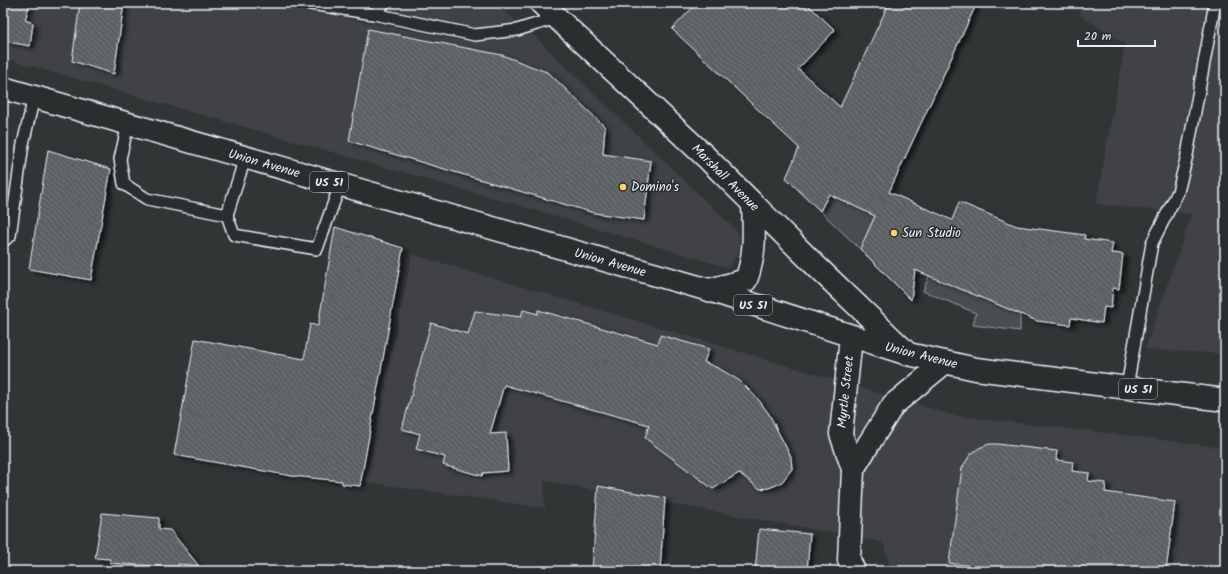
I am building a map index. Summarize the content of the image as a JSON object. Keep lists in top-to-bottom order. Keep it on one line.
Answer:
{"streets":{"main road":["Union Avenue","Marshall Avenue","US 51","Myrtle Street"]},"crossings":[["Union Avenue","Marshall Avenue"],["Union Avenue","Myrtle Street"]],"places":["Domino's","Sun Studio"],"scale_bar":"20 m"}
